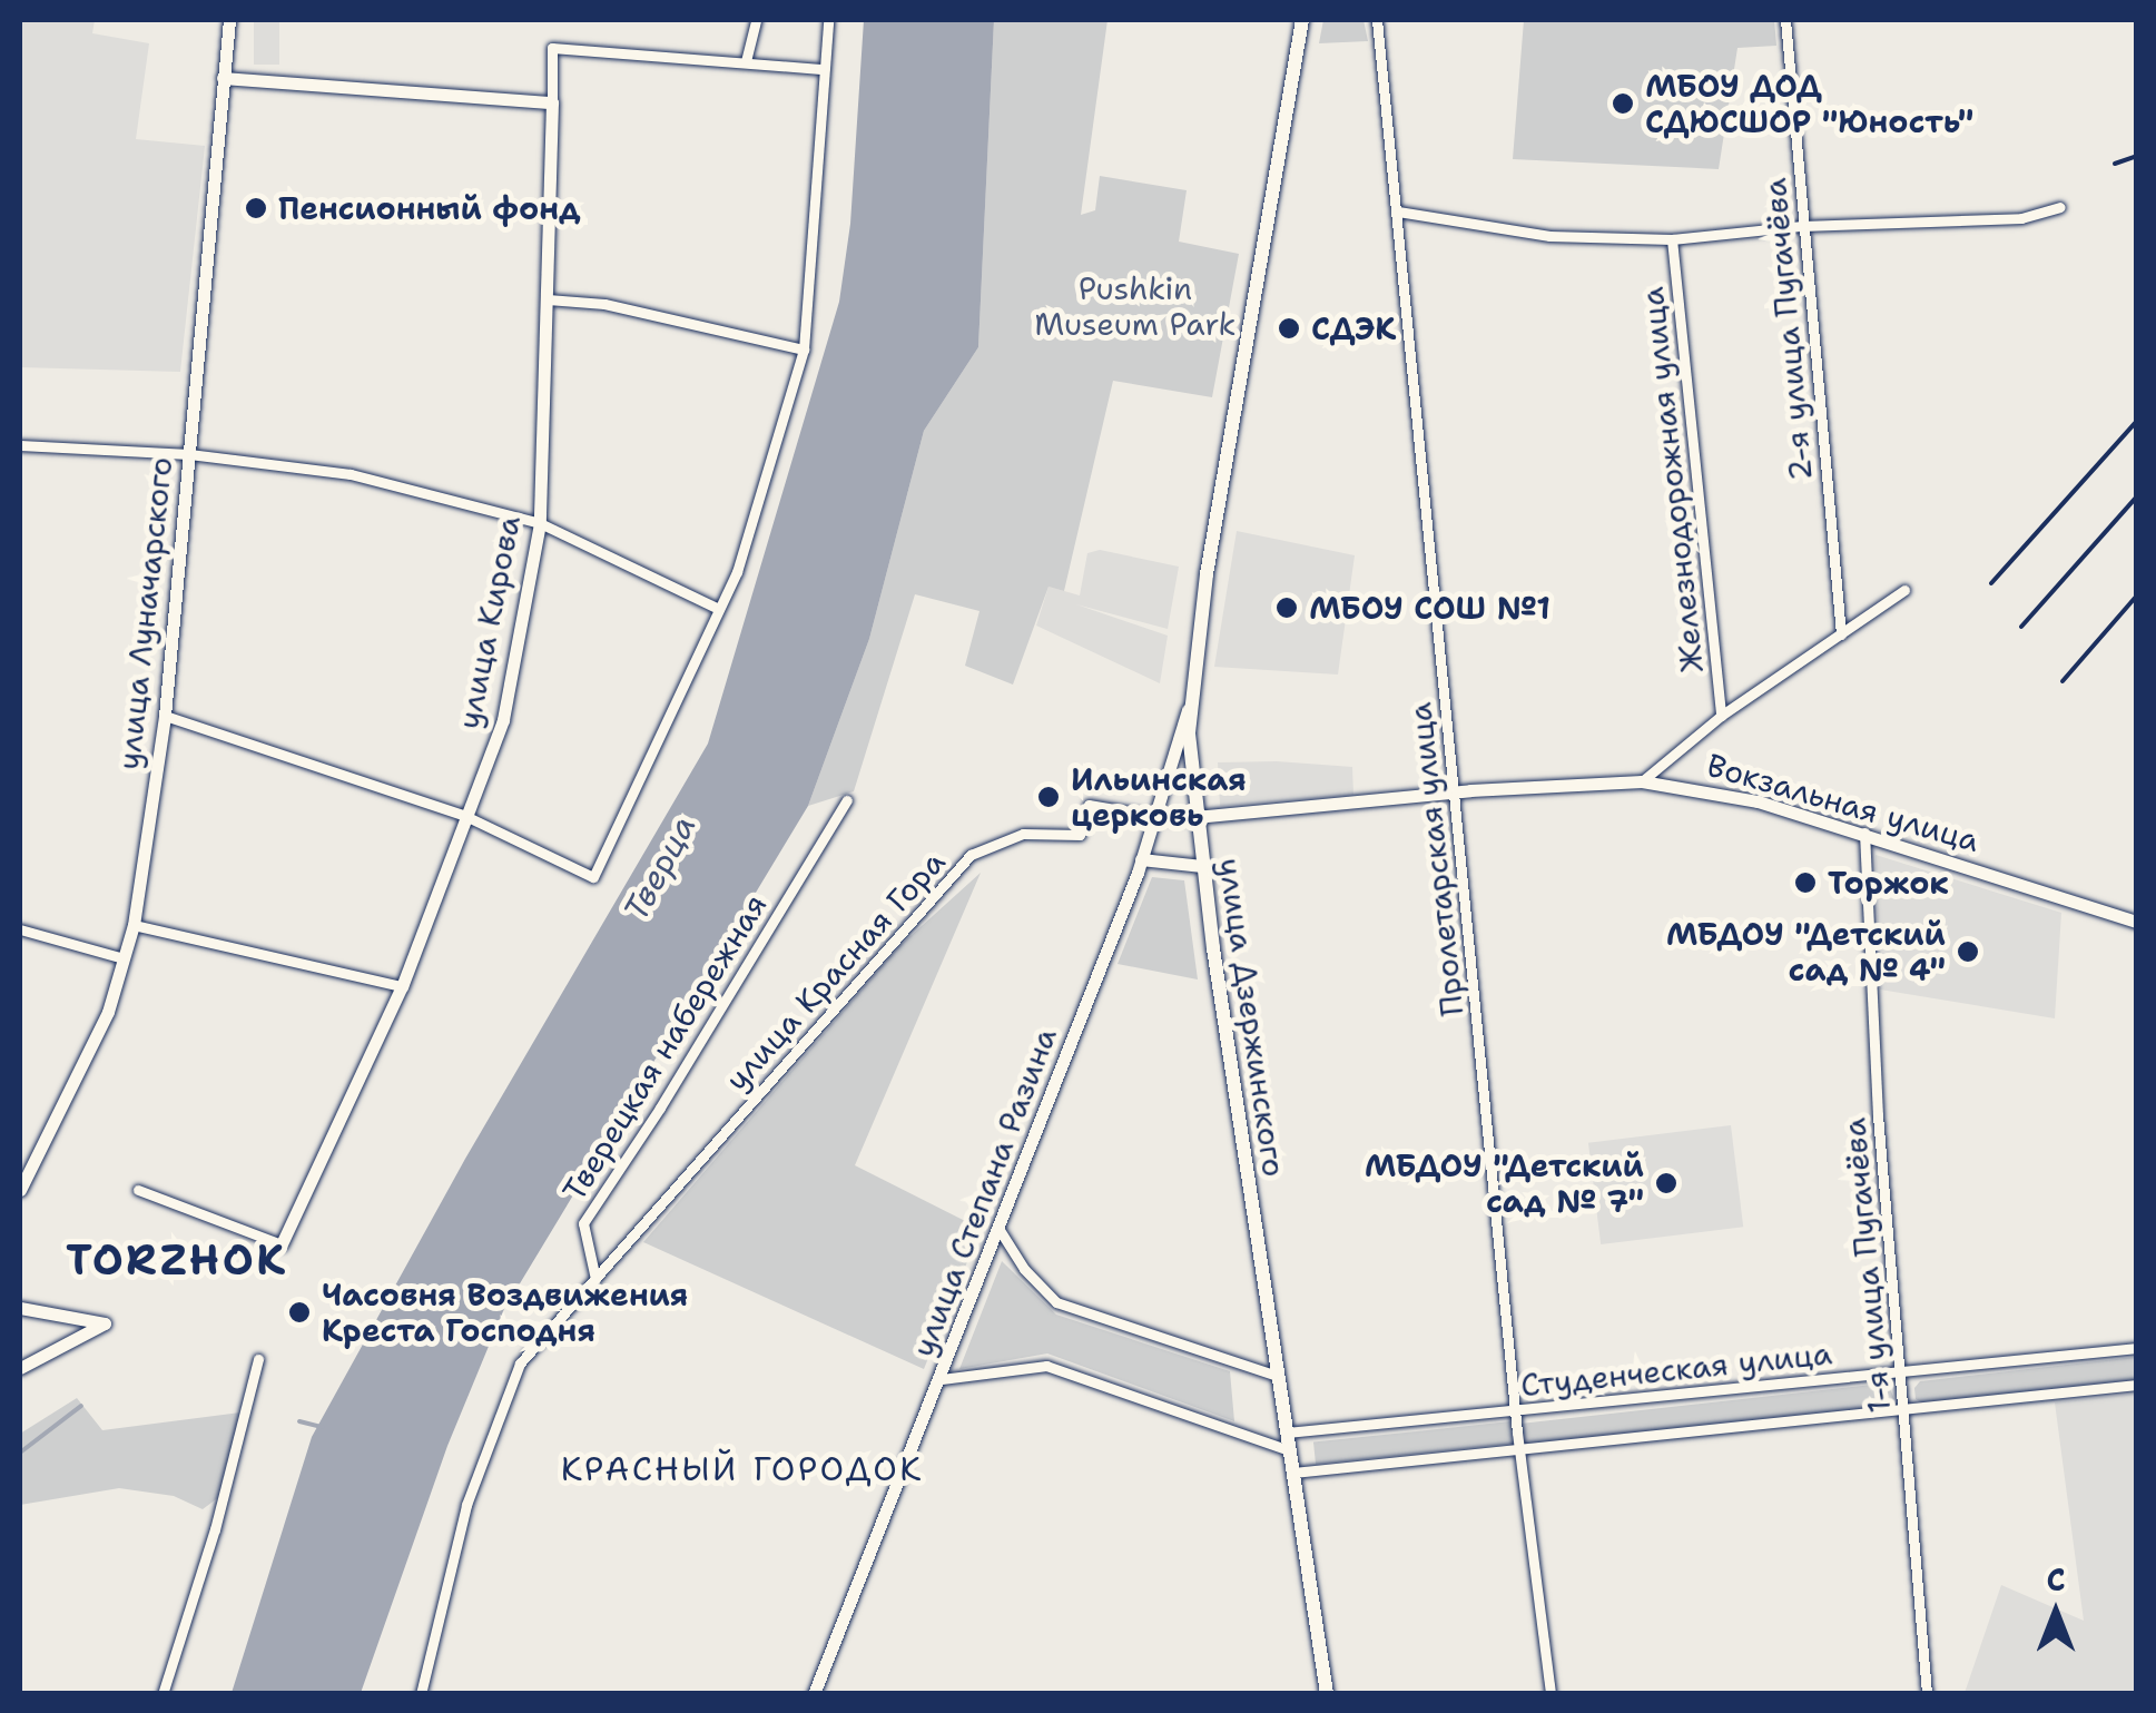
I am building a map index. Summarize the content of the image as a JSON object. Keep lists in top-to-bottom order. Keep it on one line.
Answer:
{"streets":{"main road":["улица Дзержинского"],"street":["2-я улица Пугачёва","Железнодорожная улица","улица Луначарского","улица Кирова","Вокзальная улица","Пролетарская улица","улица Красная Гора","Тверецкая набережная","улица Степана Разина","1-я улица Пугачёва","Студенческая улица"]},"crossings":[["Вокзальная улица","Пролетарская улица"],["Вокзальная улица","улица Красная Гора"],["Вокзальная улица","улица Дзержинского"],["Вокзальная улица","улица Степана Разина"],["Вокзальная улица","1-я улица Пугачёва"],["Пролетарская улица","Студенческая улица"],["улица Красная Гора","Тверецкая набережная"],["улица Красная Гора","улица Степана Разина"],["улица Дзержинского","улица Степана Разина"],["улица Дзержинского","Студенческая улица"],["1-я улица Пугачёва","Студенческая улица"]],"districts":["TORZHOK","КРАСНЫЙ ГОРОДОК"],"water":["Тверца"],"parks":["Pushkin Museum Park"],"places":["МБОУ ДОД СДЮСШОР \"Юность\"","Пенсионный фонд","СДЭК","МБОУ СОШ №1","Ильинская церковь","Торжок","МБДОУ \"Детский сад № 4\"","МБДОУ \"Детский сад № 7\"","Часовня Воздвижения Креста Господня"],"north":"top"}
